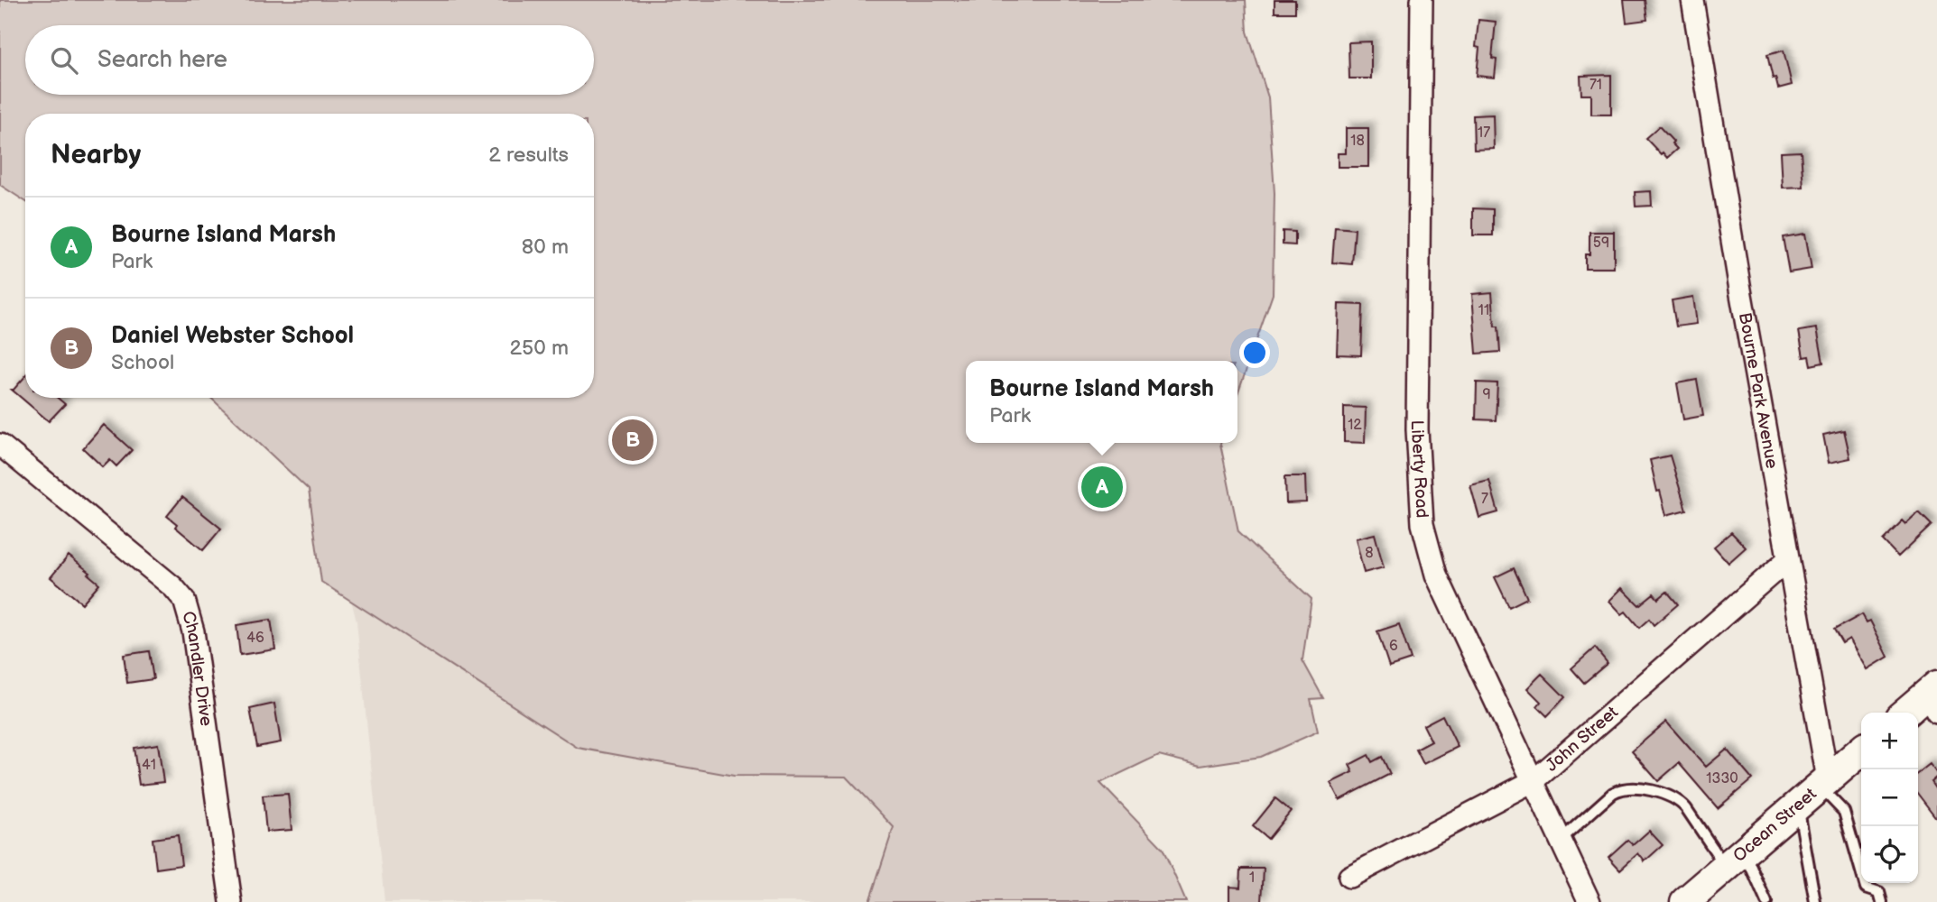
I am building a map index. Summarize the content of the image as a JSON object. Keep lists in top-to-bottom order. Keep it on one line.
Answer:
{"streets":{"main road":["Ocean Street"],"street":["Bourne Park Avenue","Liberty Road","Chandler Drive","John Street"]},"crossings":[["Bourne Park Avenue","John Street"],["Bourne Park Avenue","Ocean Street"],["Liberty Road","John Street"]],"house_numbers":["71","17","18","59","11","9","12","7","8","46","6","41","1330","1"],"page":{"search":"Search here","heading":["Nearby","2 results"],"list":[{"mark":"A","name":"Bourne Island Marsh","note":"Park","value":"80 m"},{"mark":"B","name":"Daniel Webster School","note":"School","value":"250 m"}],"popup":["Bourne Island Marsh","Park"],"pins":["B","A"],"map_buttons":["+","−"]}}
